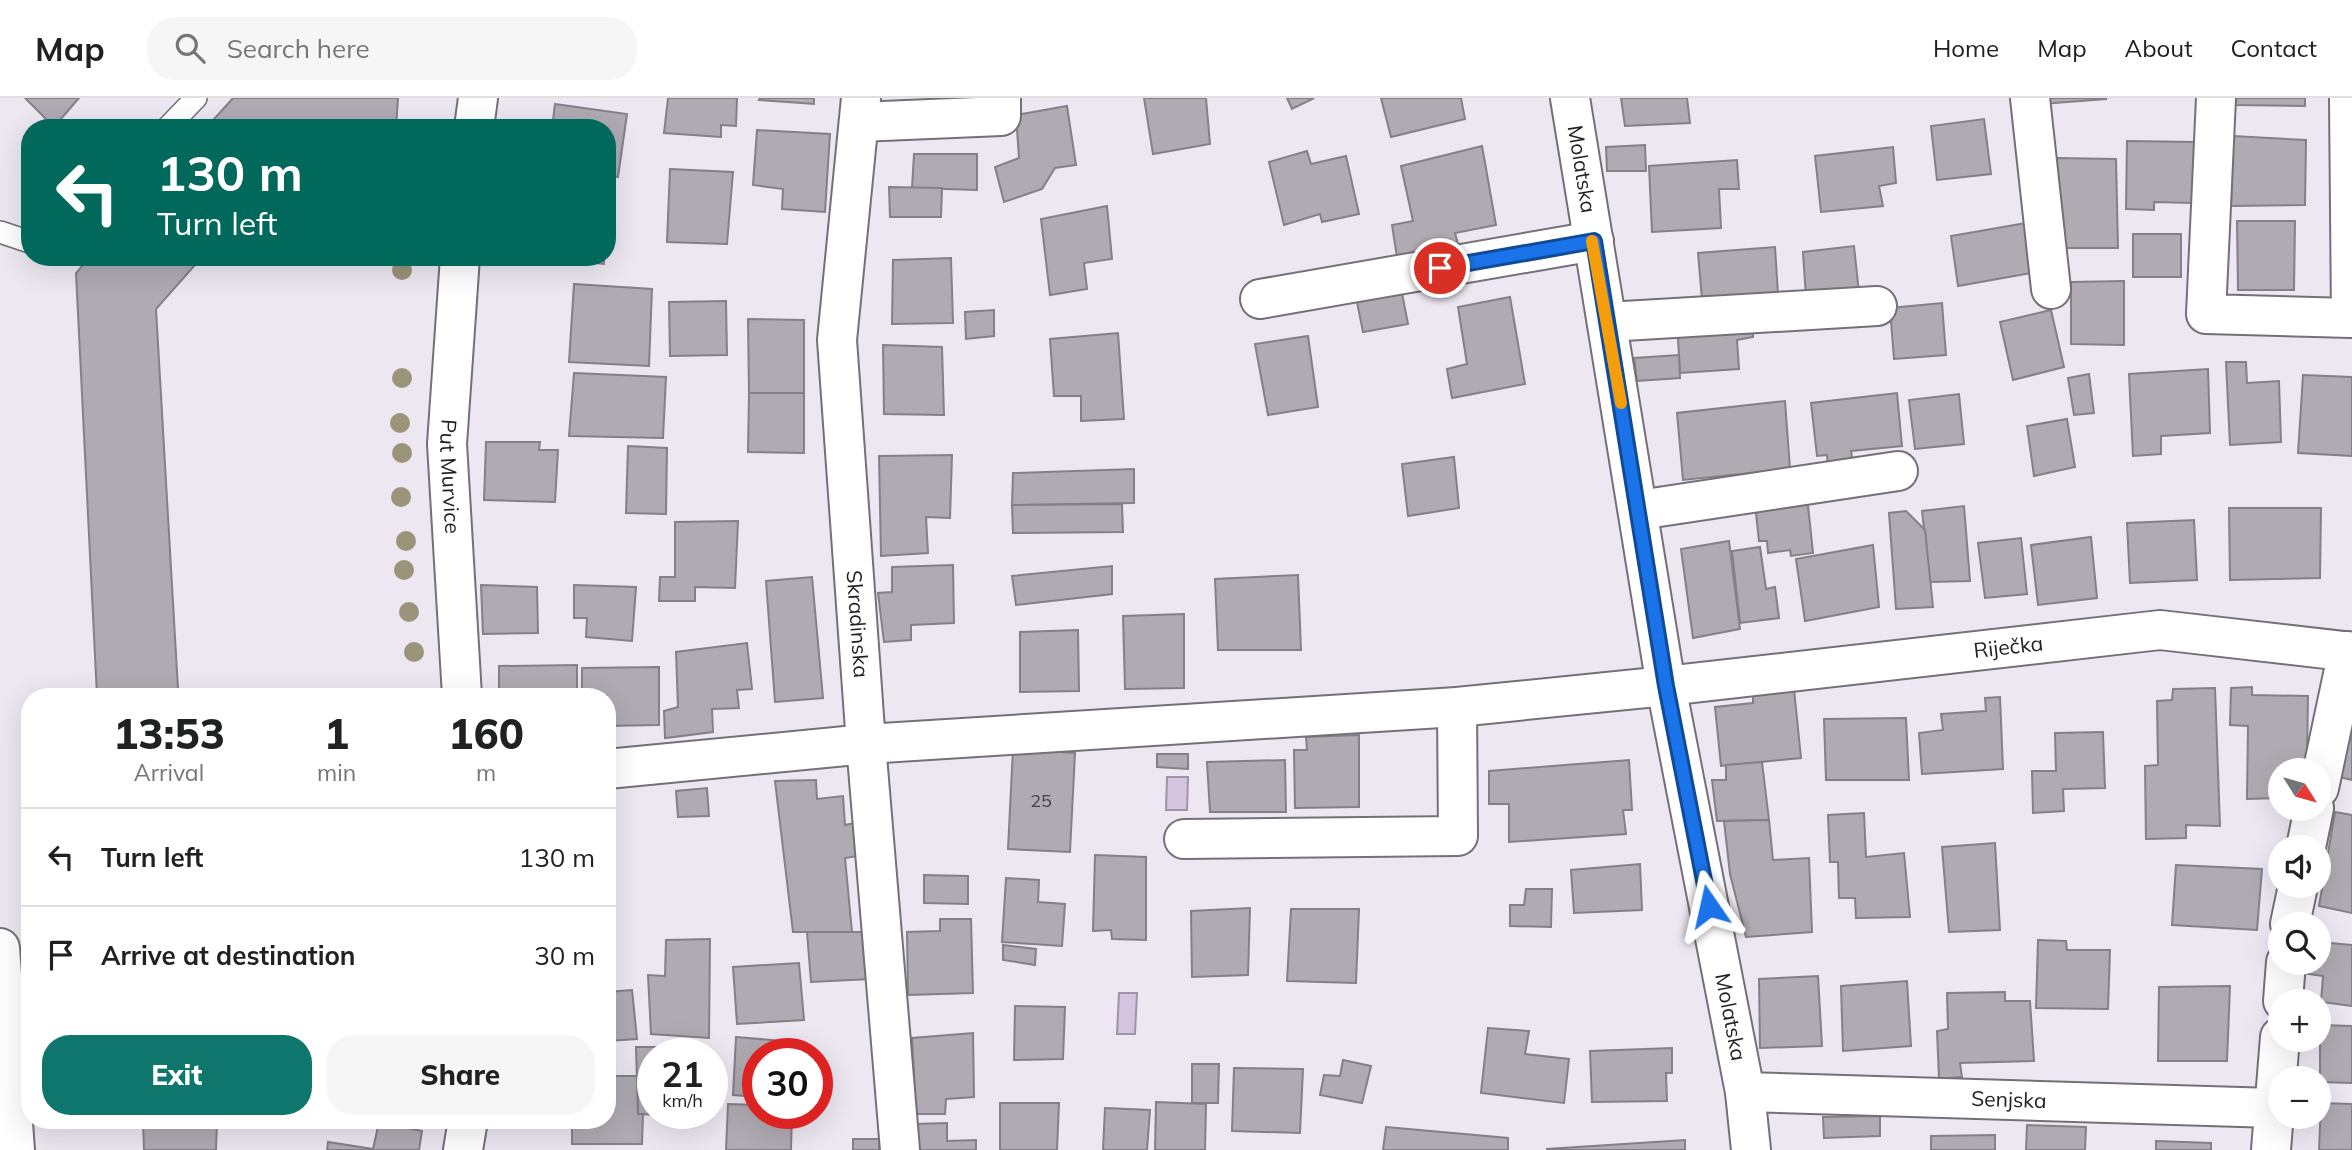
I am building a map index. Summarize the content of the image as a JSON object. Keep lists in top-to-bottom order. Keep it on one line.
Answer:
{"streets":{"street":["Molatska","Put Murvice","Skradinska","Riječka","Senjska"]},"crossings":[["Molatska","Riječka"],["Molatska","Senjska"],["Skradinska","Riječka"]],"house_numbers":["25"],"north":"bottom right","page":{"header":"Map","search":"Search here","nav":["Home","Map","About","Contact"],"turn":["130 m","Turn left"],"eta":["13:53","Arrival","1","min","160","m"],"map_buttons":["+","−"],"list":[{"name":"Turn left","value":"130 m"},{"name":"Arrive at destination","value":"30 m"}],"buttons":["Exit","Share"],"speed":"21 km/h","limit":"30"}}
